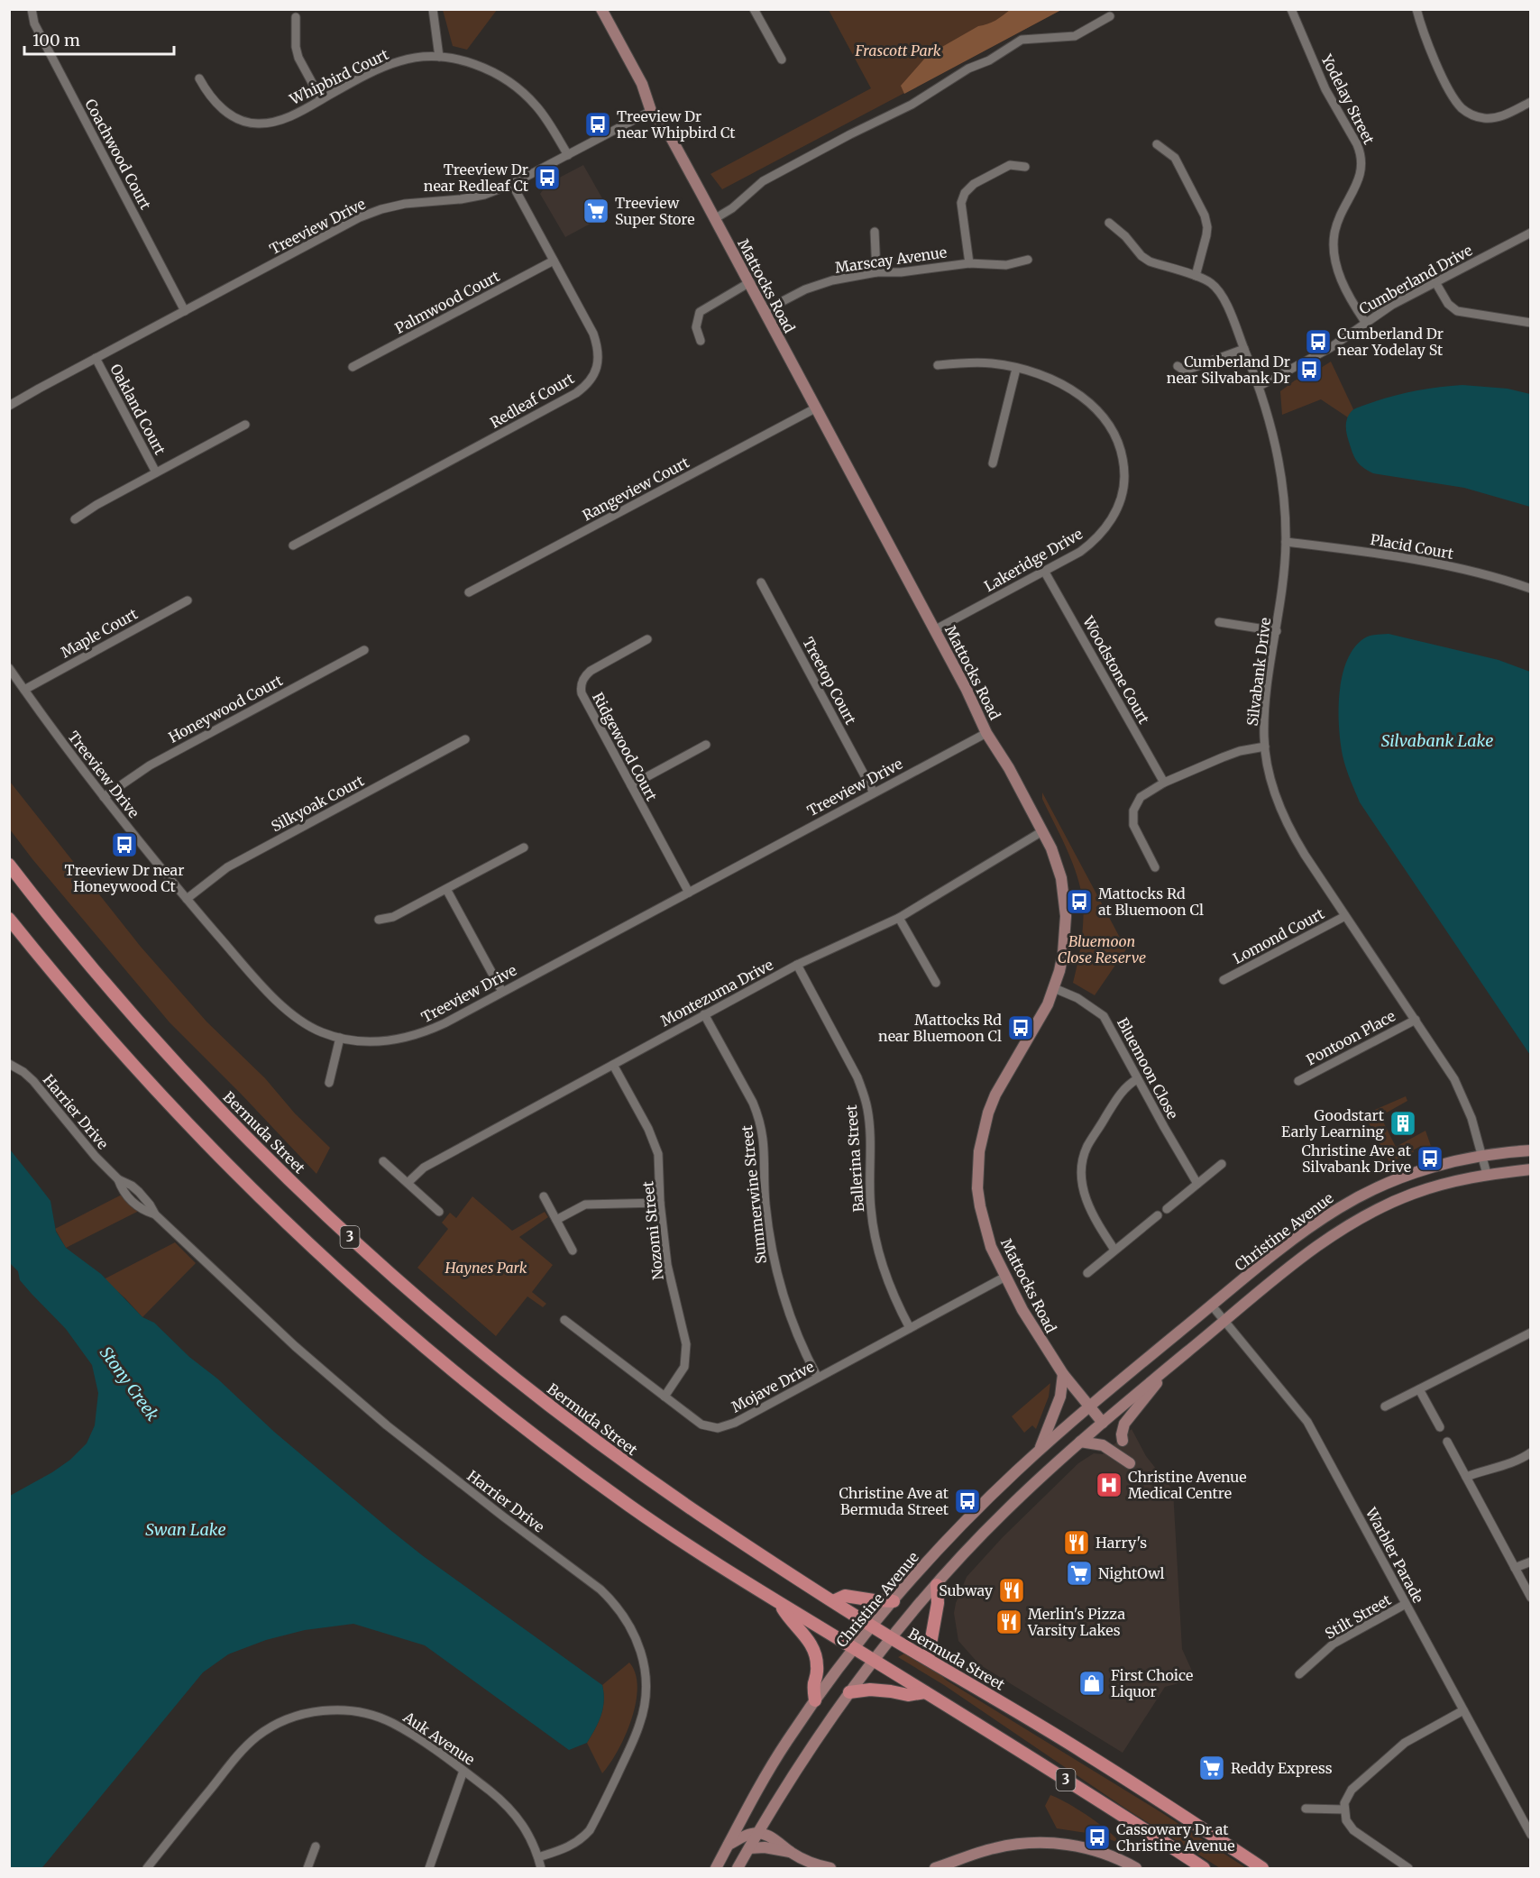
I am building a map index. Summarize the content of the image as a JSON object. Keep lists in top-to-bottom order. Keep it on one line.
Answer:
{"streets":{"main road":["Bermuda Street","3"],"street":["Whipbird Court","Yodelay Street","Coachwood Court","Treeview Drive","Marscay Avenue","Cumberland Drive","Mattocks Road","Palmwood Court","Redleaf Court","Oakland Court","Rangeview Court","Placid Court","Lakeridge Drive","Maple Court","Woodstone Court","Silvabank Drive","Treetop Court","Honeywood Court","Ridgewood Court","Silkyoak Court","Lomond Court","Montezuma Drive","Pontoon Place","Bluemoon Close","Harrier Drive","Ballerina Street","Summerwine Street","Nozomi Street","Christine Avenue","Mojave Drive","Warbler Parade","Stilt Street","Auk Avenue"]},"crossings":[["Whipbird Court","Treeview Drive"],["Yodelay Street","Cumberland Drive"],["Coachwood Court","Treeview Drive"],["Treeview Drive","Mattocks Road"],["Treeview Drive","Redleaf Court"],["Treeview Drive","Oakland Court"],["Treeview Drive","Maple Court"],["Treeview Drive","Treetop Court"],["Treeview Drive","Honeywood Court"],["Treeview Drive","Ridgewood Court"],["Treeview Drive","Silkyoak Court"],["Marscay Avenue","Mattocks Road"],["Cumberland Drive","Silvabank Drive"],["Mattocks Road","Rangeview Court"],["Mattocks Road","Lakeridge Drive"],["Mattocks Road","Montezuma Drive"],["Mattocks Road","Bluemoon Close"],["Mattocks Road","Mojave Drive"],["Palmwood Court","Redleaf Court"],["Placid Court","Silvabank Drive"],["Lakeridge Drive","Woodstone Court"],["Silvabank Drive","Lomond Court"],["Silvabank Drive","Pontoon Place"],["Silvabank Drive","Christine Avenue"],["Montezuma Drive","Ballerina Street"],["Montezuma Drive","Summerwine Street"],["Montezuma Drive","Nozomi Street"],["Harrier Drive","Auk Avenue"],["Bermuda Street","Christine Avenue"],["Ballerina Street","Mojave Drive"],["Summerwine Street","Mojave Drive"],["Nozomi Street","Mojave Drive"],["Christine Avenue","3"],["Christine Avenue","Warbler Parade"],["Warbler Parade","Stilt Street"]],"water":["Silvabank Lake","Stony Creek","Swan Lake"],"parks":["Frascott Park","Bluemoon Close Reserve","Haynes Park"],"places":{"bus stop":["Treeview Dr near Whipbird Ct","Treeview Dr near Redleaf Ct","Cumberland Dr near Yodelay St","Cumberland Dr near Silvabank Dr","Treeview Dr near Honeywood Ct","Mattocks Rd at Bluemoon Cl","Mattocks Rd near Bluemoon Cl","Christine Ave at Silvabank Drive","Christine Ave at Bermuda Street","Cassowary Dr at Christine Avenue"],"supermarket":["Treeview Super Store","NightOwl","Reddy Express"],"building":["Goodstart Early Learning"],"hospital":["Christine Avenue Medical Centre"],"restaurant":["Harry's","Subway","Merlin's Pizza Varsity Lakes"],"shop":["First Choice Liquor"]},"scale_bar":"100 m"}
